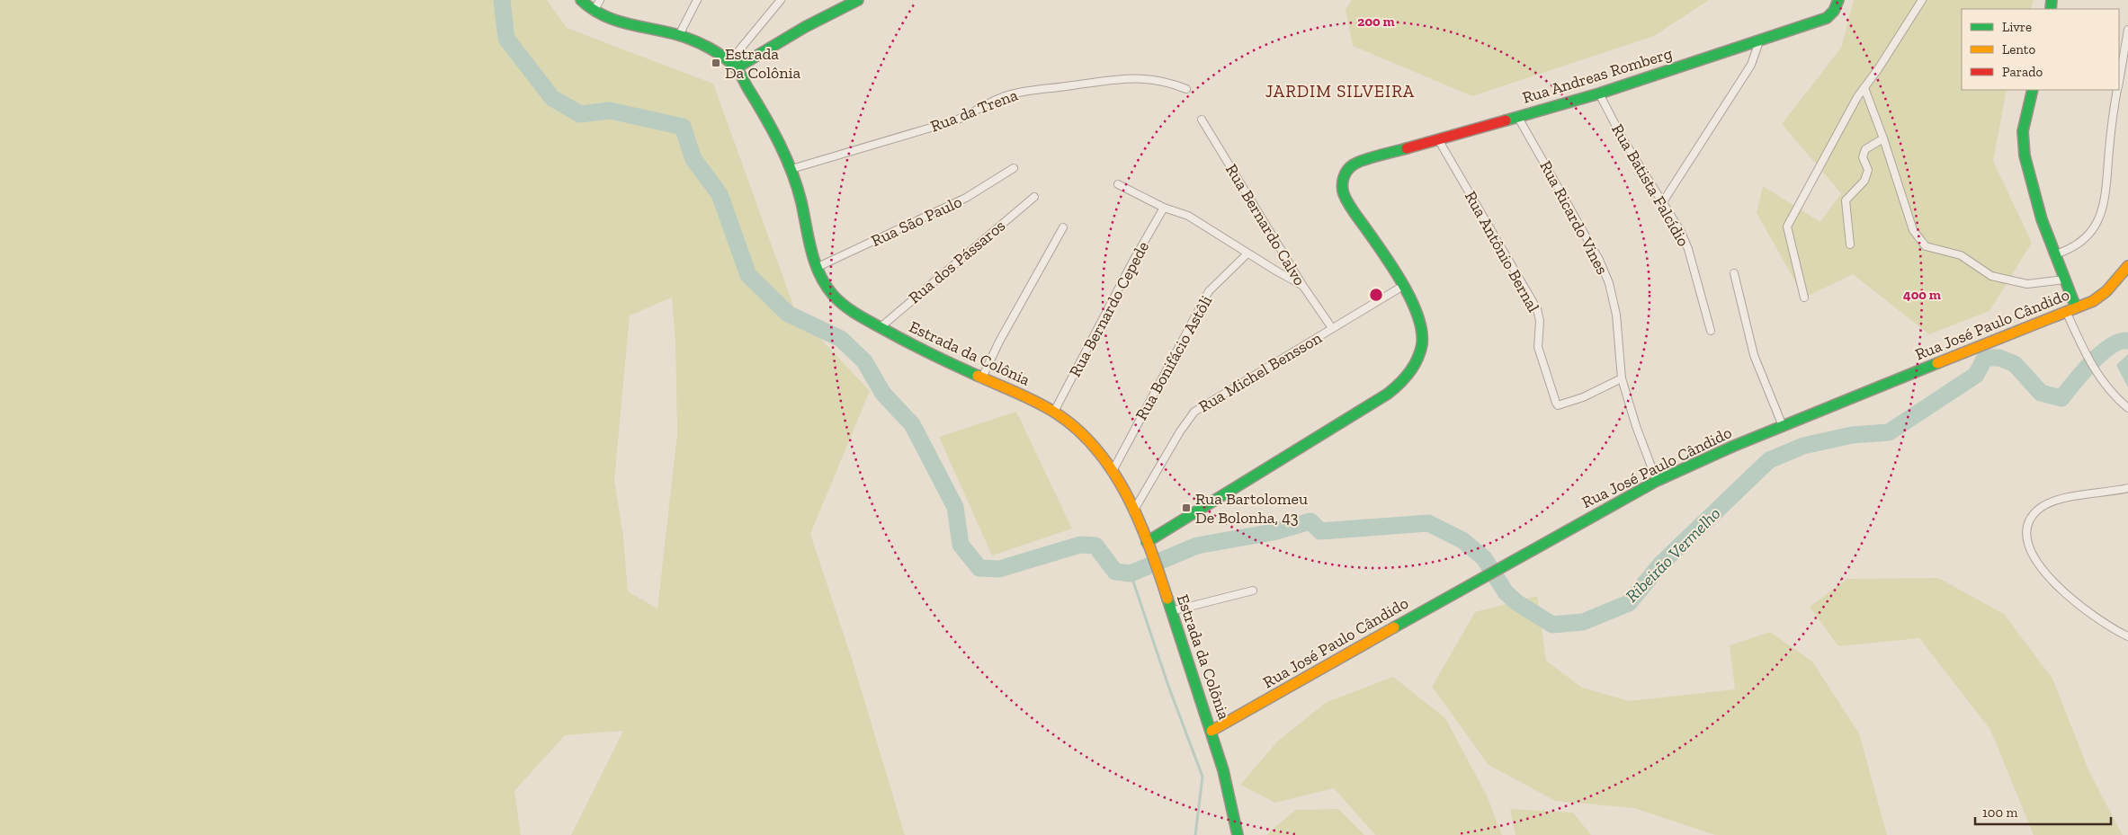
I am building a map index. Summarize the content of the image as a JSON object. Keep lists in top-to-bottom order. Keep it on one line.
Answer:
{"streets":{"street":["Rua Andreas Romberg","Rua da Trena","Rua Batista Falcídio","Rua Ricardo Vines","Rua São Paulo","Rua Bernardo Calvo","Rua Antônio Bernal","Rua dos Pássaros","Rua Bernardo Cepede","Rua José Paulo Cândido","Estrada da Colônia","Rua Bonifácio Astôli","Rua Michel Bensson"]},"crossings":[["Rua Andreas Romberg","Rua Batista Falcídio"],["Rua Andreas Romberg","Rua Ricardo Vines"],["Rua Andreas Romberg","Rua Antônio Bernal"],["Rua Andreas Romberg","Rua Michel Bensson"],["Rua da Trena","Estrada da Colônia"],["Rua Ricardo Vines","Rua Antônio Bernal"],["Rua Ricardo Vines","Rua José Paulo Cândido"],["Rua São Paulo","Estrada da Colônia"],["Rua Bernardo Calvo","Rua Michel Bensson"],["Rua dos Pássaros","Estrada da Colônia"],["Rua Bernardo Cepede","Estrada da Colônia"],["Rua José Paulo Cândido","Estrada da Colônia"],["Estrada da Colônia","Rua Bonifácio Astôli"],["Estrada da Colônia","Rua Michel Bensson"]],"districts":["JARDIM SILVEIRA"],"water":["Ribeirão Vermelho"],"places":{"transit":["Estrada Da Colônia","Rua Bartolomeu De Bolonha, 43"]},"legend":["Livre","Lento","Parado"],"scale_bar":"100 m","rings":["200 m","400 m"]}
